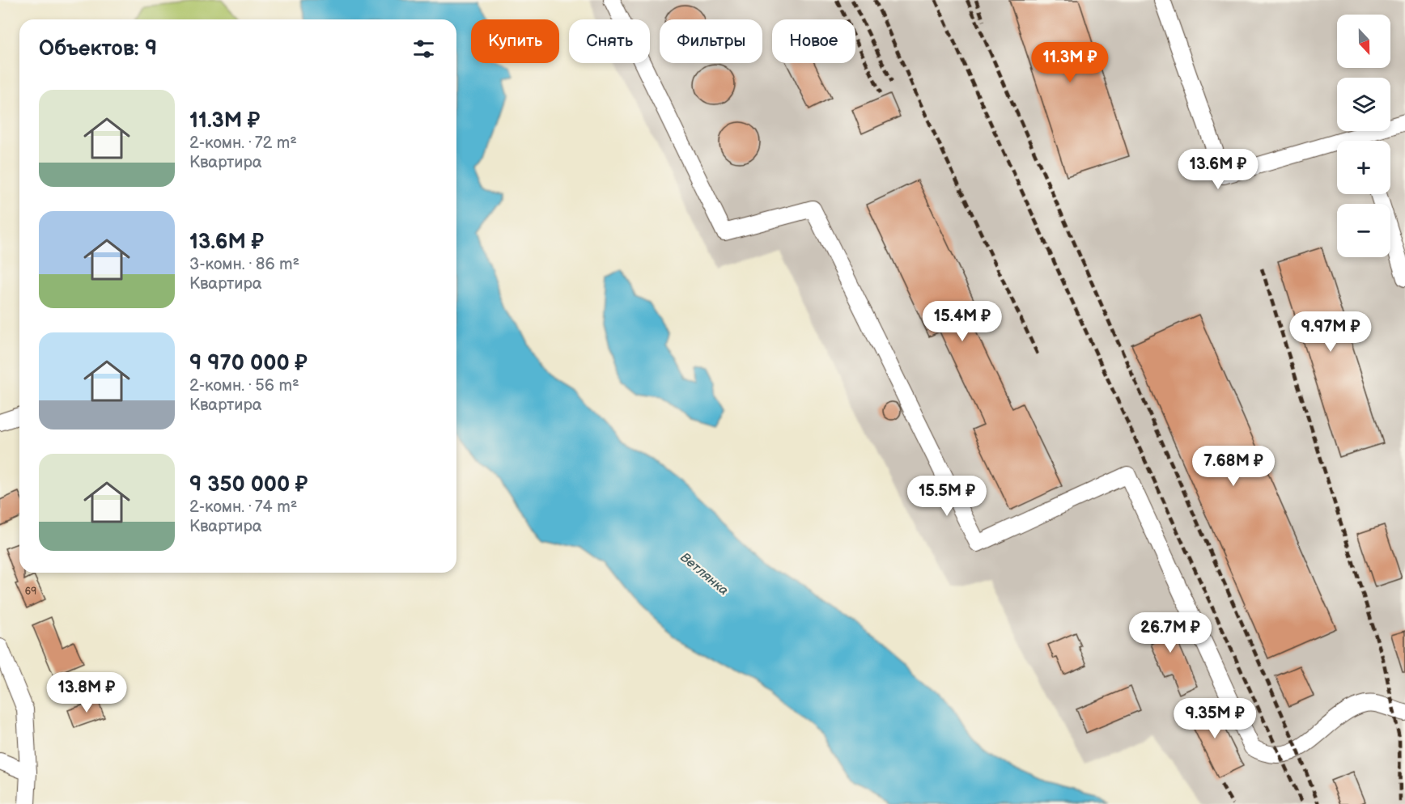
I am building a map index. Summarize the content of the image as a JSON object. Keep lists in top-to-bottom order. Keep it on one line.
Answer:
{"water":["Ветлянка"],"house_numbers":["69"],"north":"bottom","page":{"map_buttons":["+","−"],"chip":["Купить","Снять","Фильтры","Новое"],"heading":"Объектов: 9","price":["11.3M ₽","13.6M ₽","15.4M ₽","9.97M ₽","7.68M ₽","15.5M ₽","26.7M ₽","13.8M ₽","9.35M ₽"],"list":[{"name":"11.3M ₽","note":"2-комн. · 72 m² · Квартира"},{"name":"13.6M ₽","note":"3-комн. · 86 m² · Квартира"},{"name":"9 970 000 ₽","note":"2-комн. · 56 m² · Квартира"},{"name":"9 350 000 ₽","note":"2-комн. · 74 m² · Квартира"}]}}
